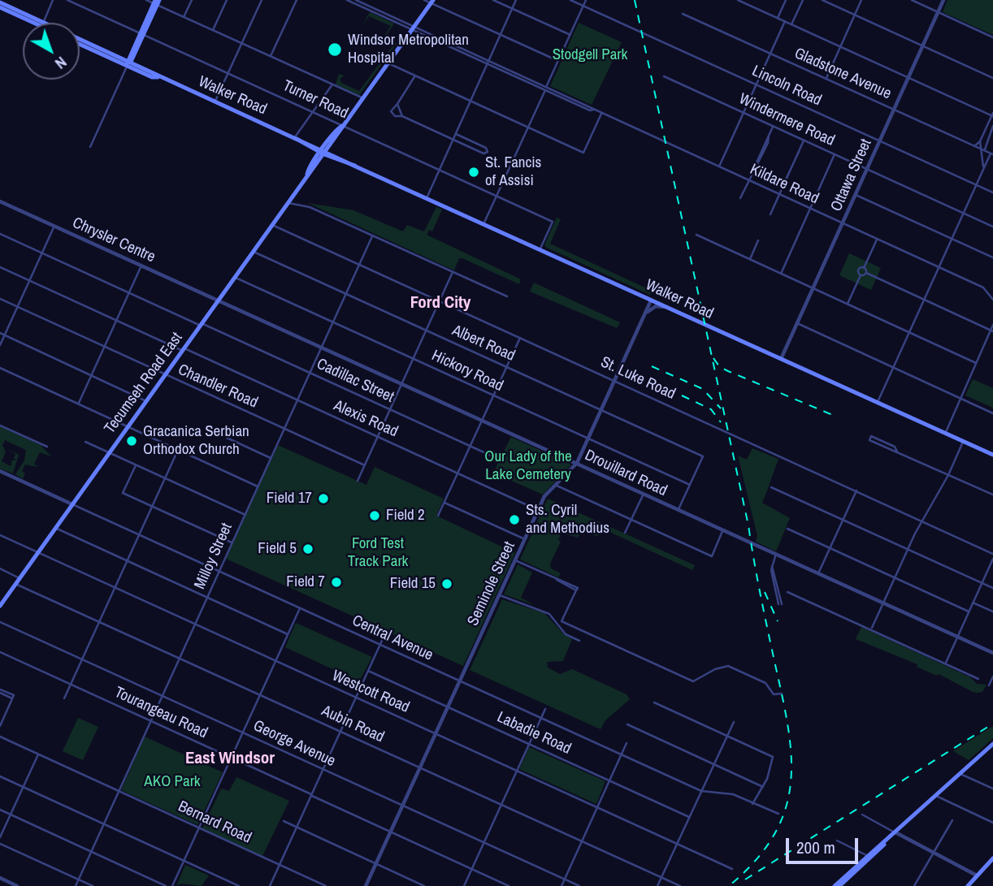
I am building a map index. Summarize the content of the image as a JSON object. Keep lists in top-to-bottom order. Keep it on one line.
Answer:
{"streets":{"main road":["Walker Road","Tecumseh Road East"],"street":["Gladstone Avenue","Lincoln Road","Turner Road","Windermere Road","Ottawa Street","Kildare Road","Chrysler Centre","Albert Road","Hickory Road","St. Luke Road","Cadillac Street","Chandler Road","Alexis Road","Drouillard Road","Milloy Street","Seminole Street","Central Avenue","Westcott Road","Tourangeau Road","Aubin Road","Labadie Road","George Avenue","Bernard Road"]},"crossings":[["Gladstone Avenue","Ottawa Street"],["Lincoln Road","Ottawa Street"],["Walker Road","Turner Road"],["Walker Road","Ottawa Street"],["Walker Road","Tecumseh Road East"],["Walker Road","Seminole Street"],["Turner Road","Tecumseh Road East"],["Windermere Road","Ottawa Street"],["Ottawa Street","Kildare Road"],["Kildare Road","Tecumseh Road East"],["Chrysler Centre","Tecumseh Road East"],["Chrysler Centre","Drouillard Road"],["Albert Road","Hickory Road"],["Albert Road","Tecumseh Road East"],["Albert Road","Milloy Street"],["Albert Road","Seminole Street"],["Hickory Road","Tecumseh Road East"],["Hickory Road","Milloy Street"],["Hickory Road","Seminole Street"],["St. Luke Road","Tecumseh Road East"],["St. Luke Road","Milloy Street"],["St. Luke Road","Seminole Street"],["Cadillac Street","Tecumseh Road East"],["Cadillac Street","Milloy Street"],["Tecumseh Road East","Chandler Road"],["Tecumseh Road East","Alexis Road"],["Tecumseh Road East","Drouillard Road"],["Tecumseh Road East","Central Avenue"],["Tecumseh Road East","Westcott Road"],["Tecumseh Road East","Aubin Road"],["Chandler Road","Milloy Street"],["Alexis Road","Milloy Street"],["Alexis Road","Seminole Street"],["Drouillard Road","Milloy Street"],["Drouillard Road","Seminole Street"],["Milloy Street","Central Avenue"],["Milloy Street","Westcott Road"],["Milloy Street","Tourangeau Road"],["Milloy Street","Aubin Road"],["Milloy Street","George Avenue"],["Milloy Street","Bernard Road"],["Seminole Street","Central Avenue"],["Seminole Street","Westcott Road"],["Seminole Street","Tourangeau Road"],["Seminole Street","Aubin Road"],["Seminole Street","Labadie Road"],["Seminole Street","George Avenue"]],"districts":["Ford City","East Windsor"],"parks":["Stodgell Park","Our Lady of the Lake Cemetery","Ford Test Track Park","AKO Park"],"places":["Windsor Metropolitan Hospital","St. Fancis of Assisi","Gracanica Serbian Orthodox Church","Field 17","Field 2","Sts. Cyril and Methodius","Field 5","Field 7","Field 15"],"scale_bar":"200 m","north":"bottom right"}
